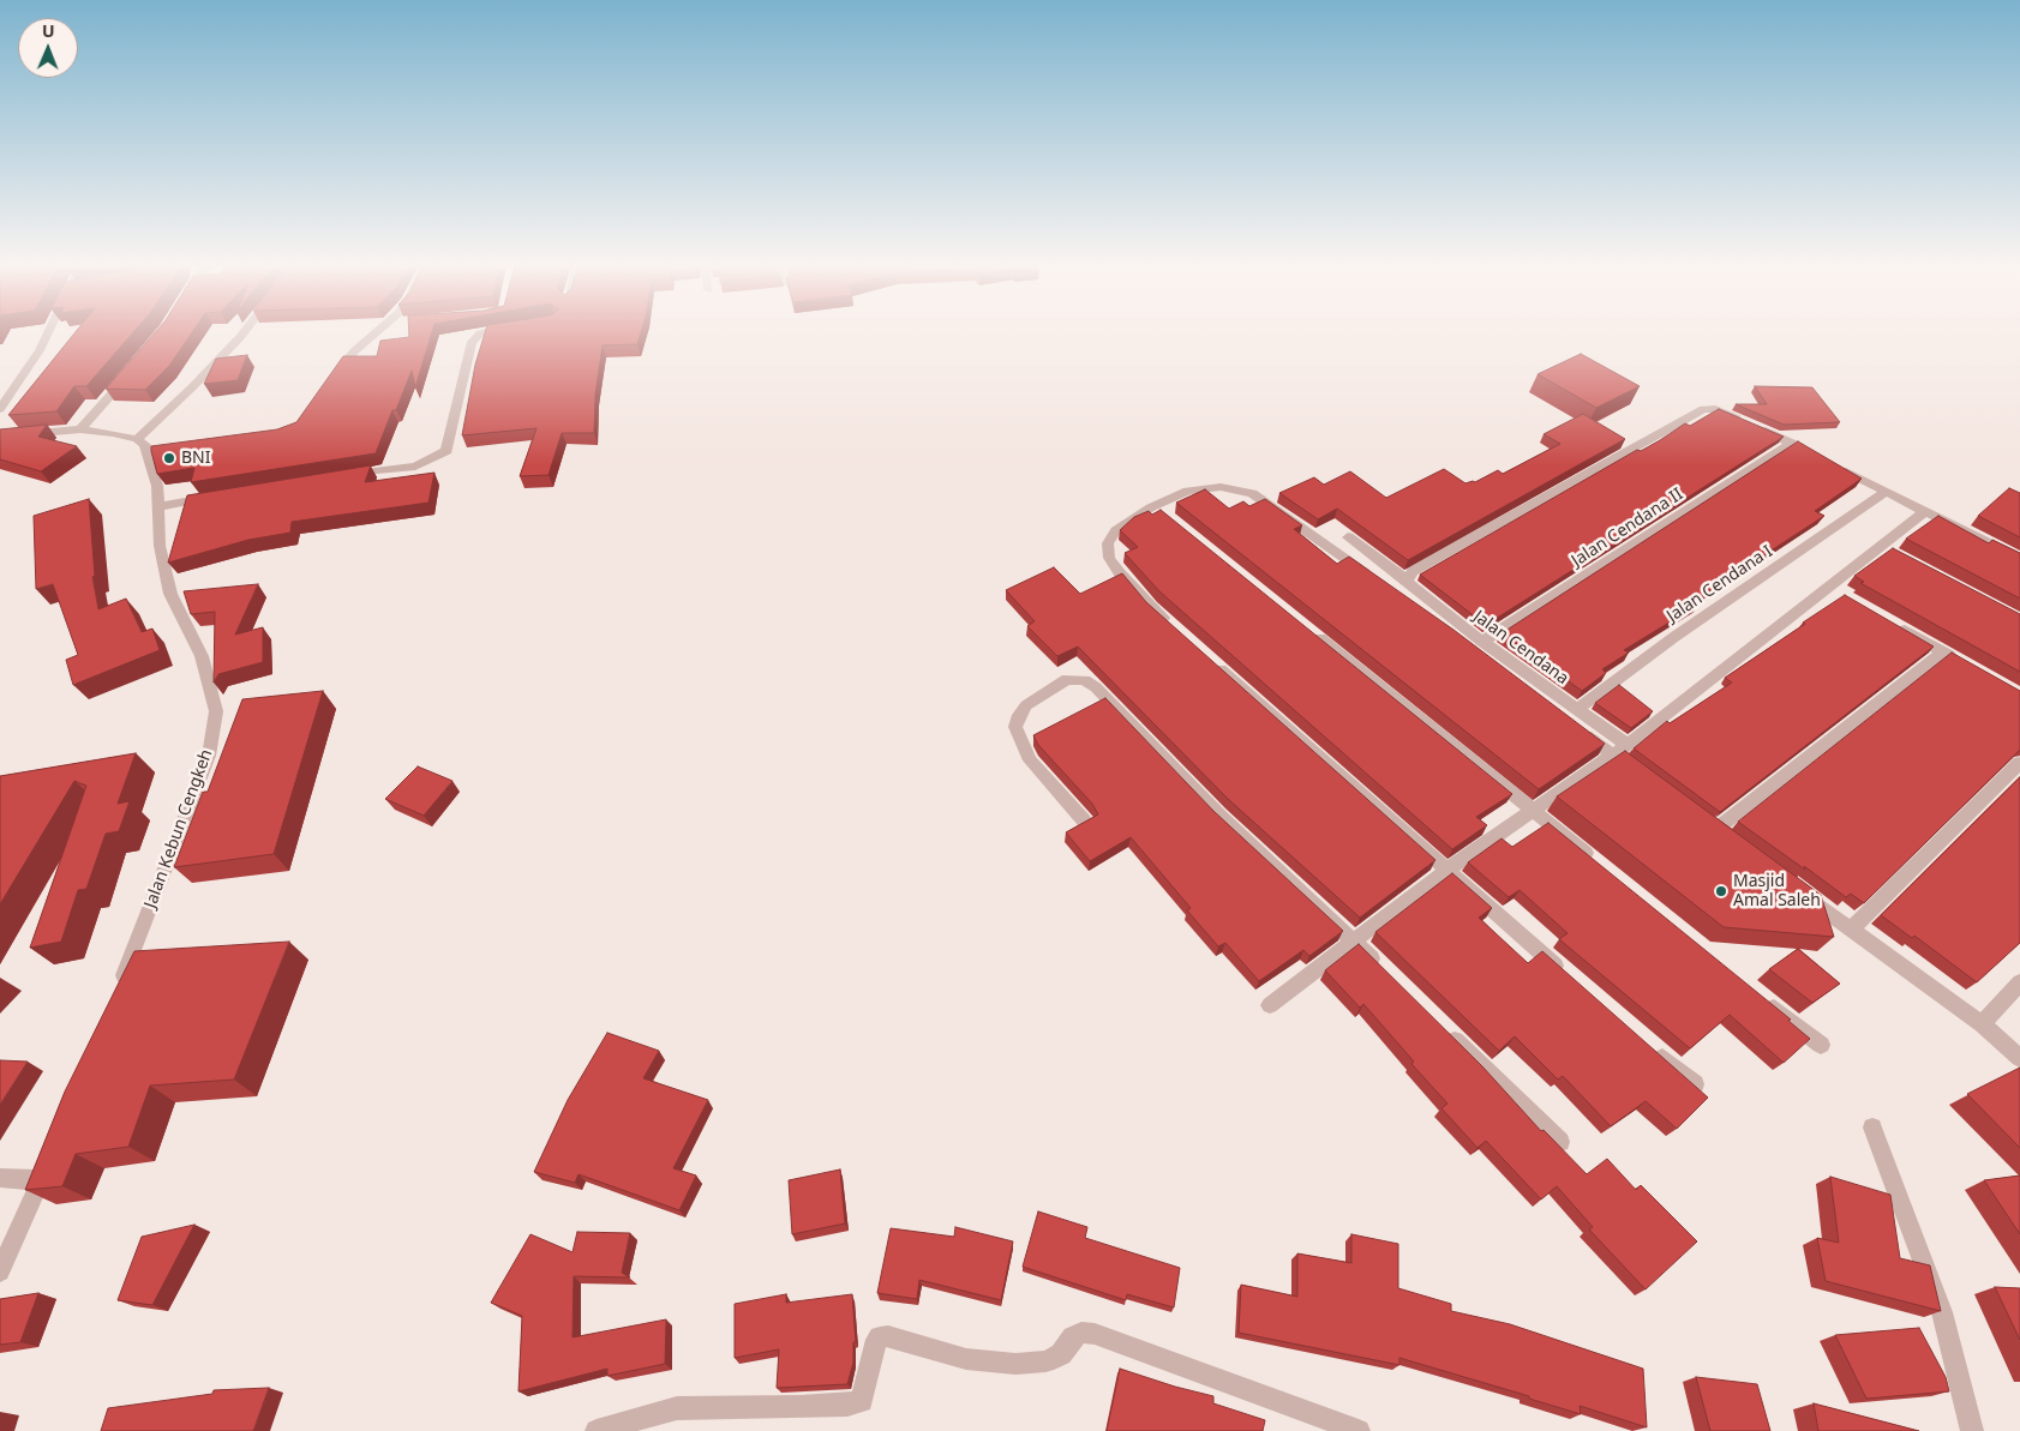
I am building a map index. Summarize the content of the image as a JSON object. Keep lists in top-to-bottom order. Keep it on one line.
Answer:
{"streets":{"street":["Jalan Cendana II","Jalan Cendana I","Jalan Cendana","Jalan Kebun Cengkeh"]},"crossings":[["Jalan Cendana II","Jalan Cendana"],["Jalan Cendana I","Jalan Cendana"]],"places":["BNI","Masjid Amal Saleh"],"north":"top"}
